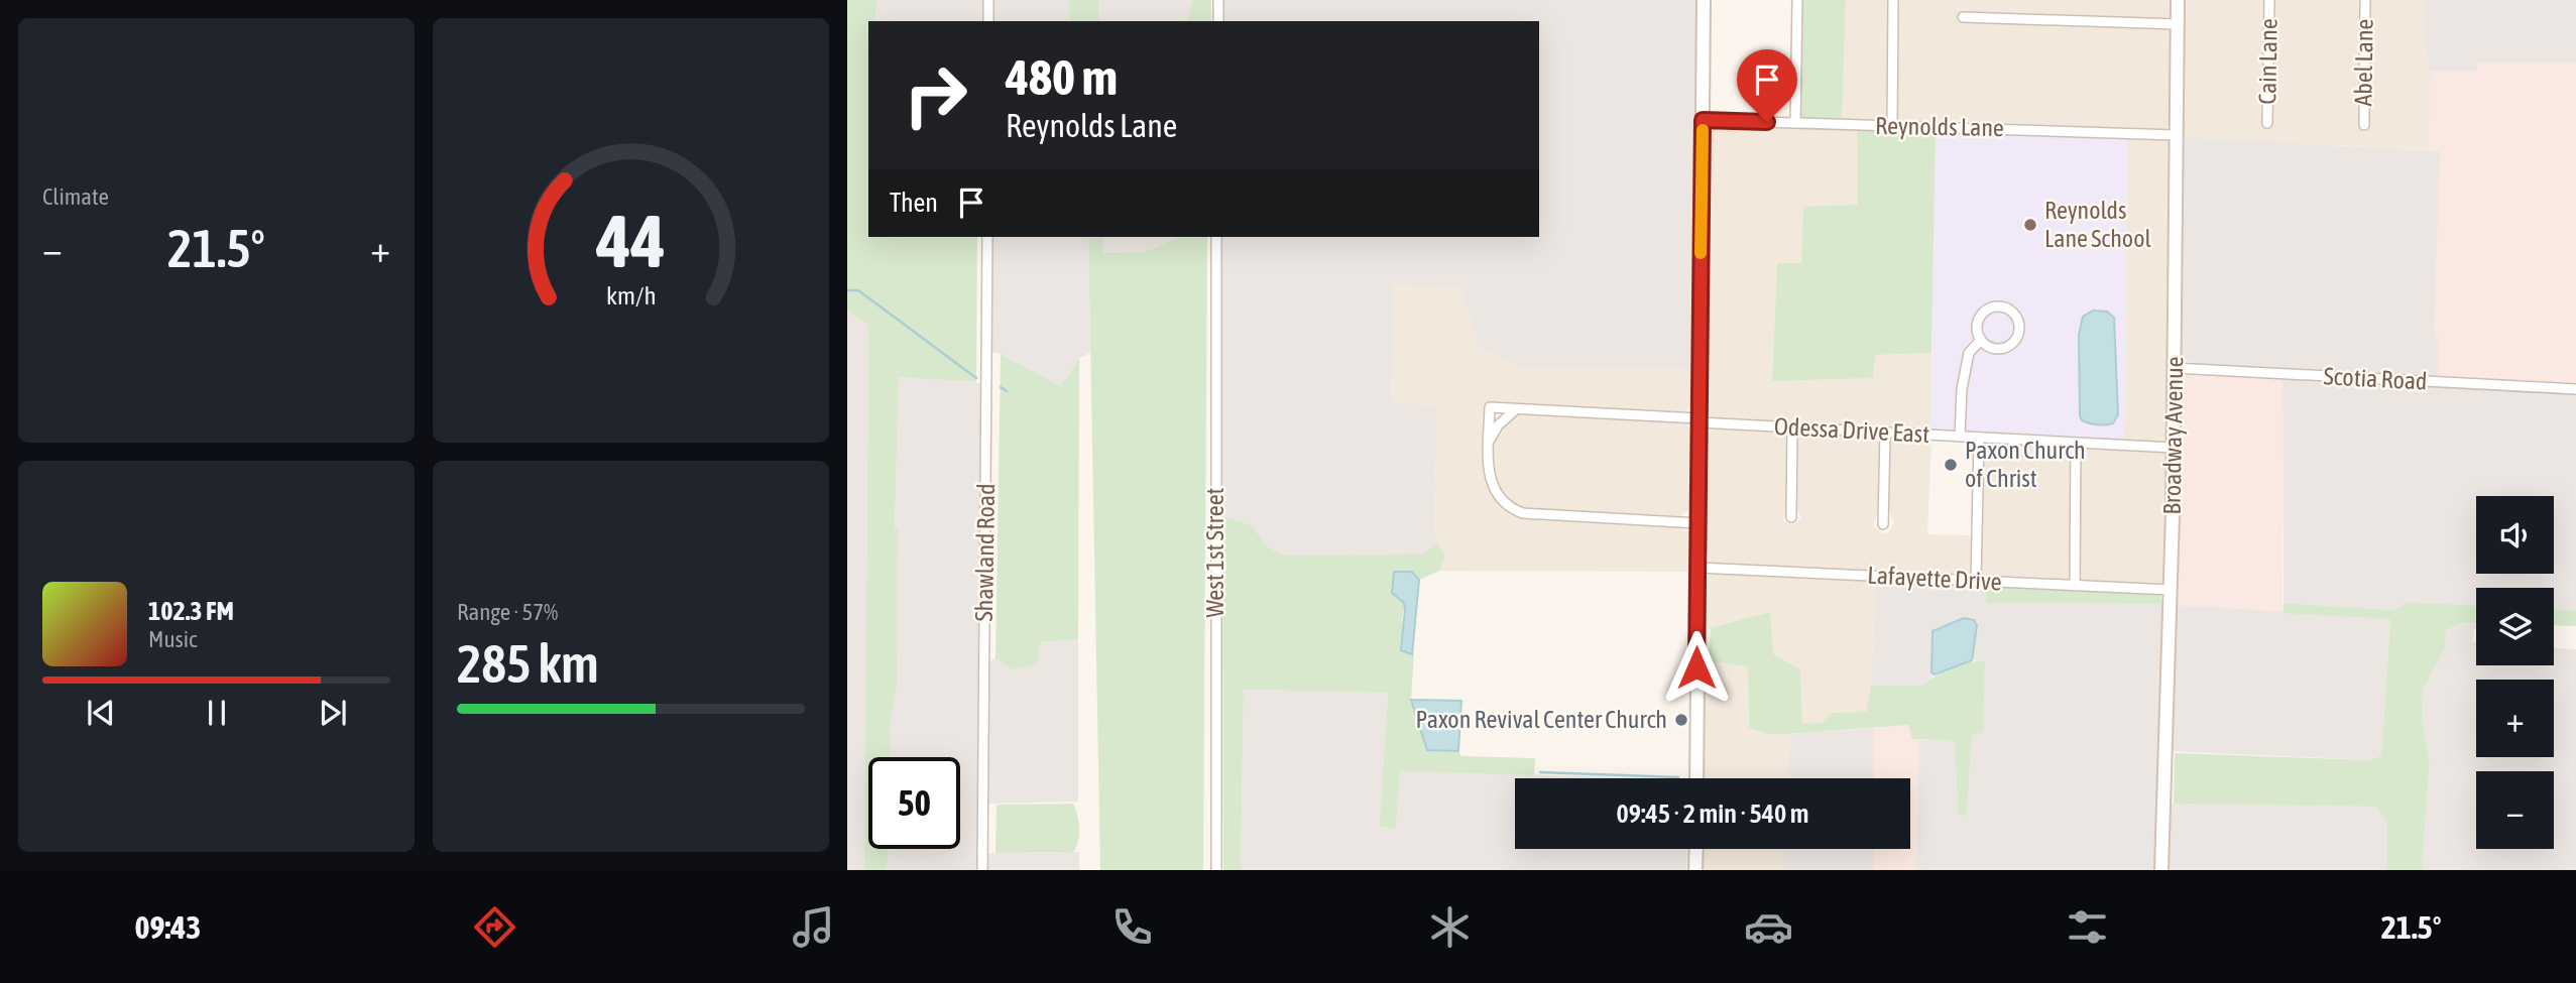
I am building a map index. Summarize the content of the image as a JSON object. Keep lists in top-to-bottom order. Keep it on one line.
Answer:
{"streets":{"street":["Cain Lane","Abel Lane","Reynolds Lane","Scotia Road","Odessa Drive East","Broadway Avenue","Shawland Road","West 1st Street","Lafayette Drive"]},"crossings":[["Reynolds Lane","Broadway Avenue"],["Scotia Road","Broadway Avenue"],["Odessa Drive East","Broadway Avenue"],["Broadway Avenue","Lafayette Drive"]],"places":["Reynolds Lane School","Paxon Church of Christ","Paxon Revival Center Church"],"page":{"tile":["Climate",["Range · 57%","285 km"]],"turn":["480 m","Reynolds Lane"],"then":"Then","heat":["−","21.5°","+"],"map_buttons":["+","−"],"song":["102.3 FM","Music"],"limit":"50","trip":"09:45 · 2 min · 540 m","tabs":["09:43","21.5°"],"gauge":["44","km/h"]}}
